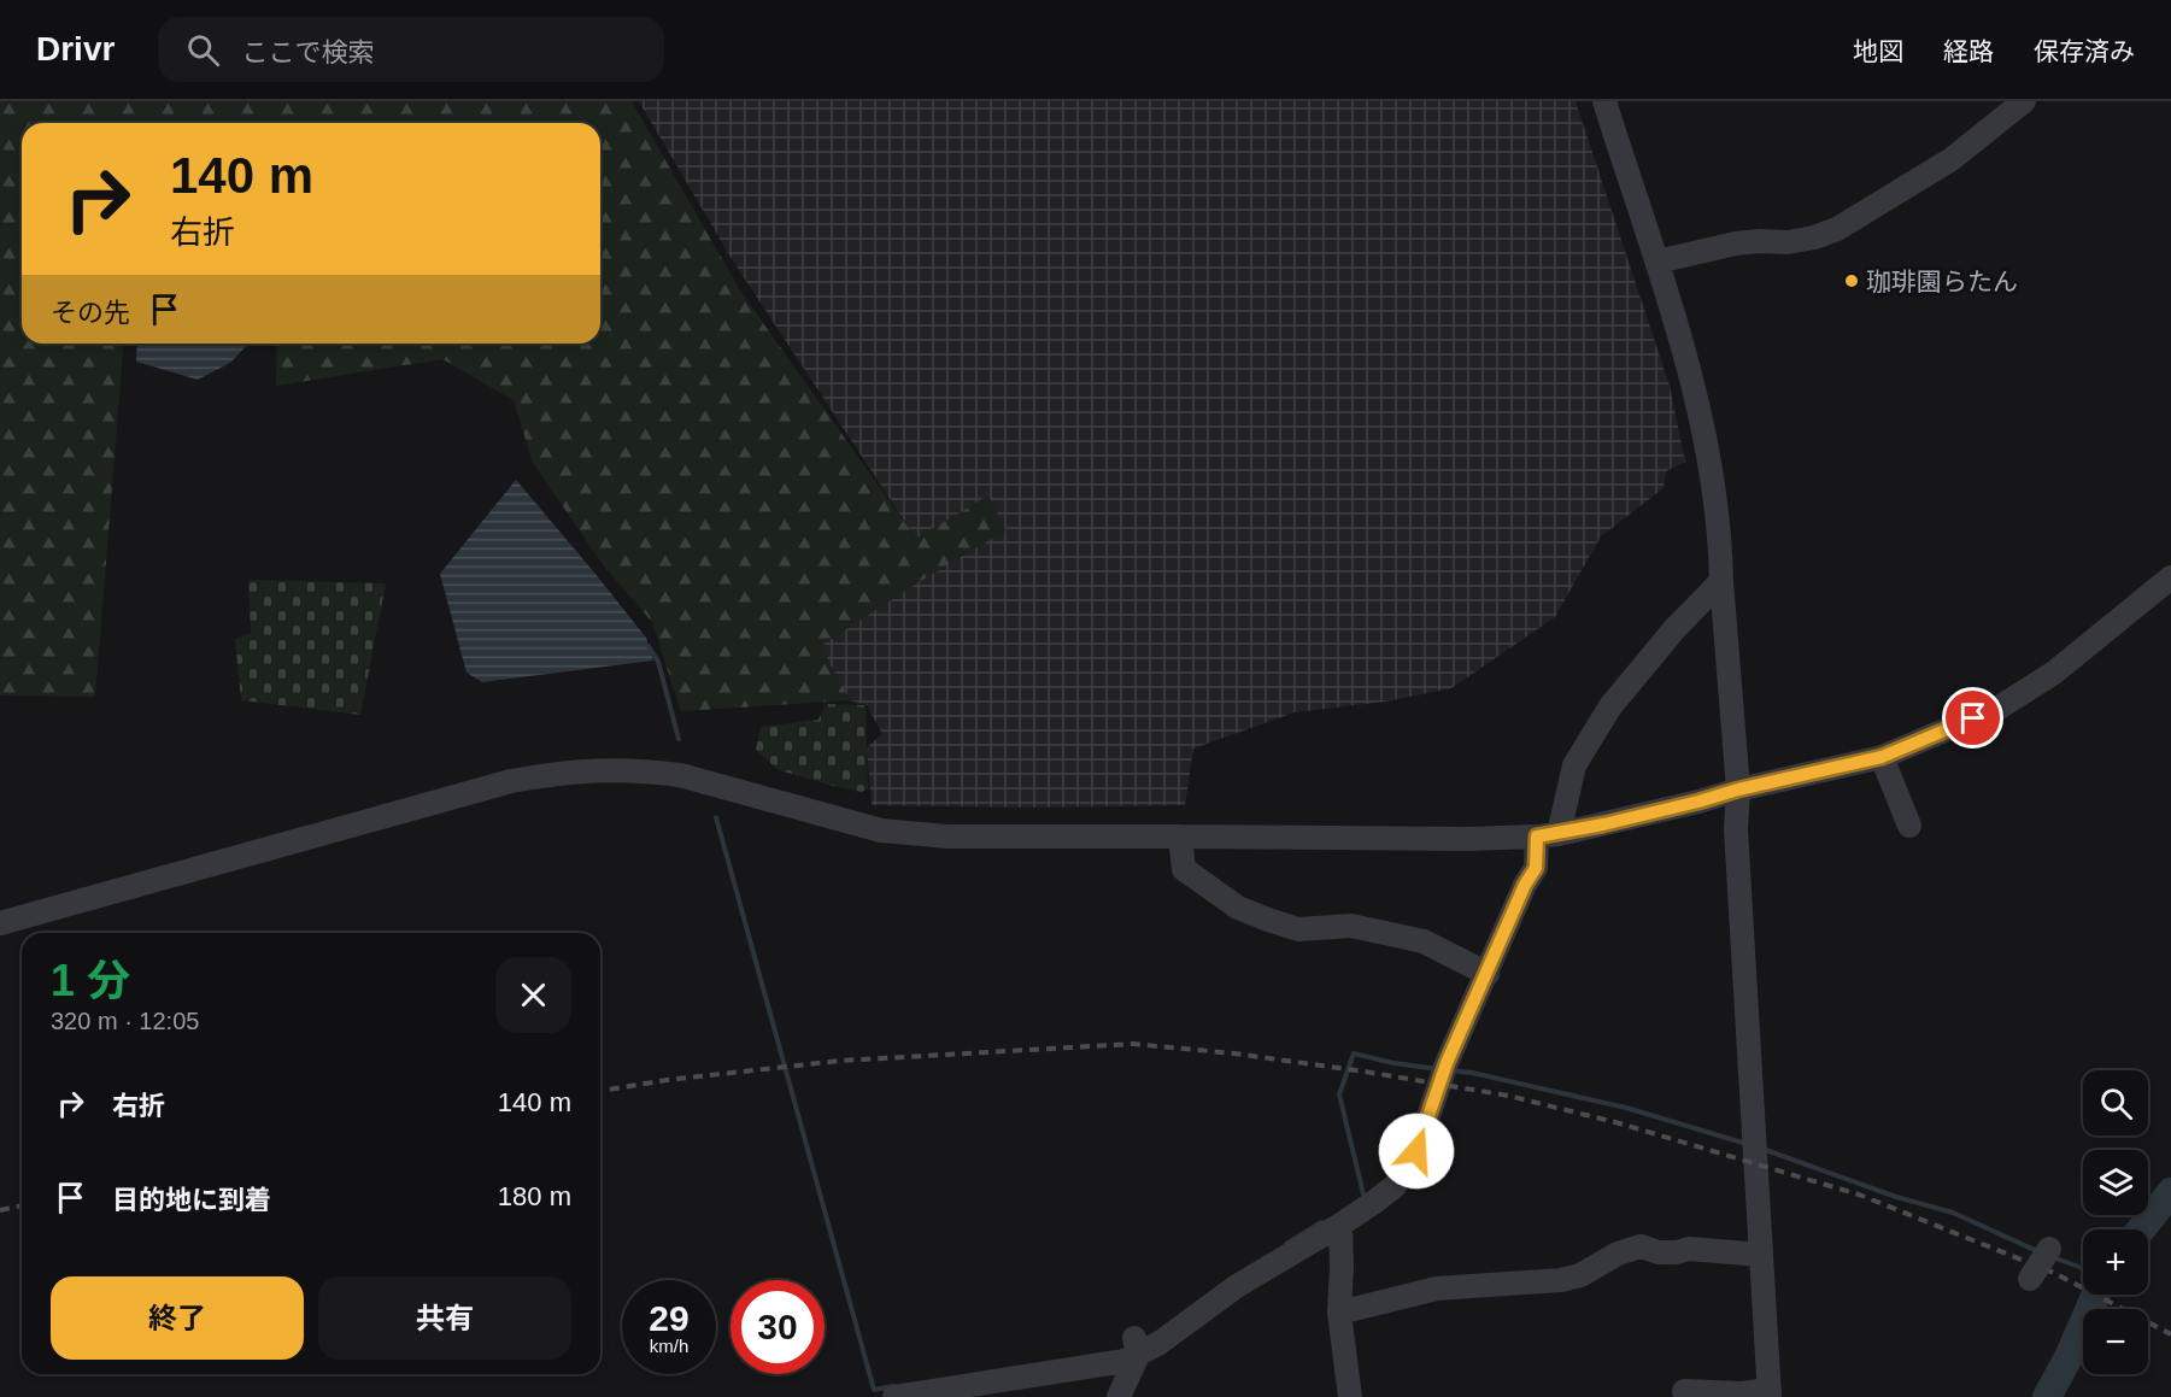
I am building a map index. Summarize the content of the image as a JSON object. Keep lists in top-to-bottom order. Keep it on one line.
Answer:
{"places":["珈琲園らたん"],"page":{"header":"Drivr","search":"ここで検索","nav":["地図","経路","保存済み"],"turn":["140 m","右折"],"then":"その先","heading":["1 分","320 m · 12:05"],"list":[{"name":"右折","value":"140 m"},{"name":"目的地に到着","value":"180 m"}],"map_buttons":["+","−"],"buttons":["終了","共有"],"speed":"29 km/h","limit":"30"}}
